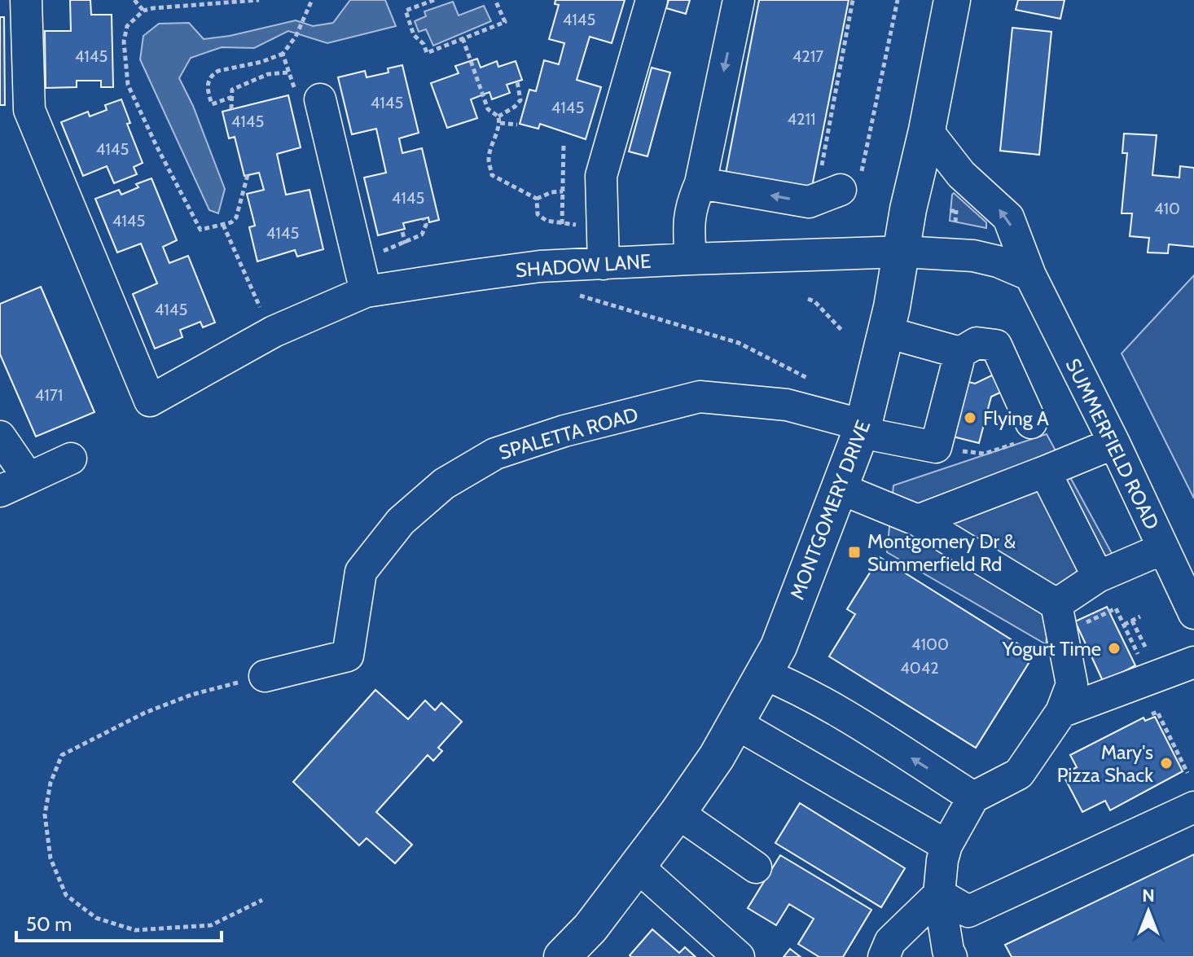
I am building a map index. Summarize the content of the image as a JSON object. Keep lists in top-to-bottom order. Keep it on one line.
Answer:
{"streets":{"main road":["MONTGOMERY DRIVE"],"street":["SHADOW LANE","SPALETTA ROAD","SUMMERFIELD ROAD"]},"crossings":[["SHADOW LANE","MONTGOMERY DRIVE"],["SPALETTA ROAD","MONTGOMERY DRIVE"],["SUMMERFIELD ROAD","MONTGOMERY DRIVE"]],"places":{"other":["Flying A","Yogurt Time","Mary's Pizza Shack"],"transit":["Montgomery Dr & Summerfield Rd"]},"house_numbers":["4145","4145","4217","4145","4145","4211","4145","4145","4145","410","4145","4145","4145","4171","4100","4042"],"scale_bar":"50 m","north":"top"}
